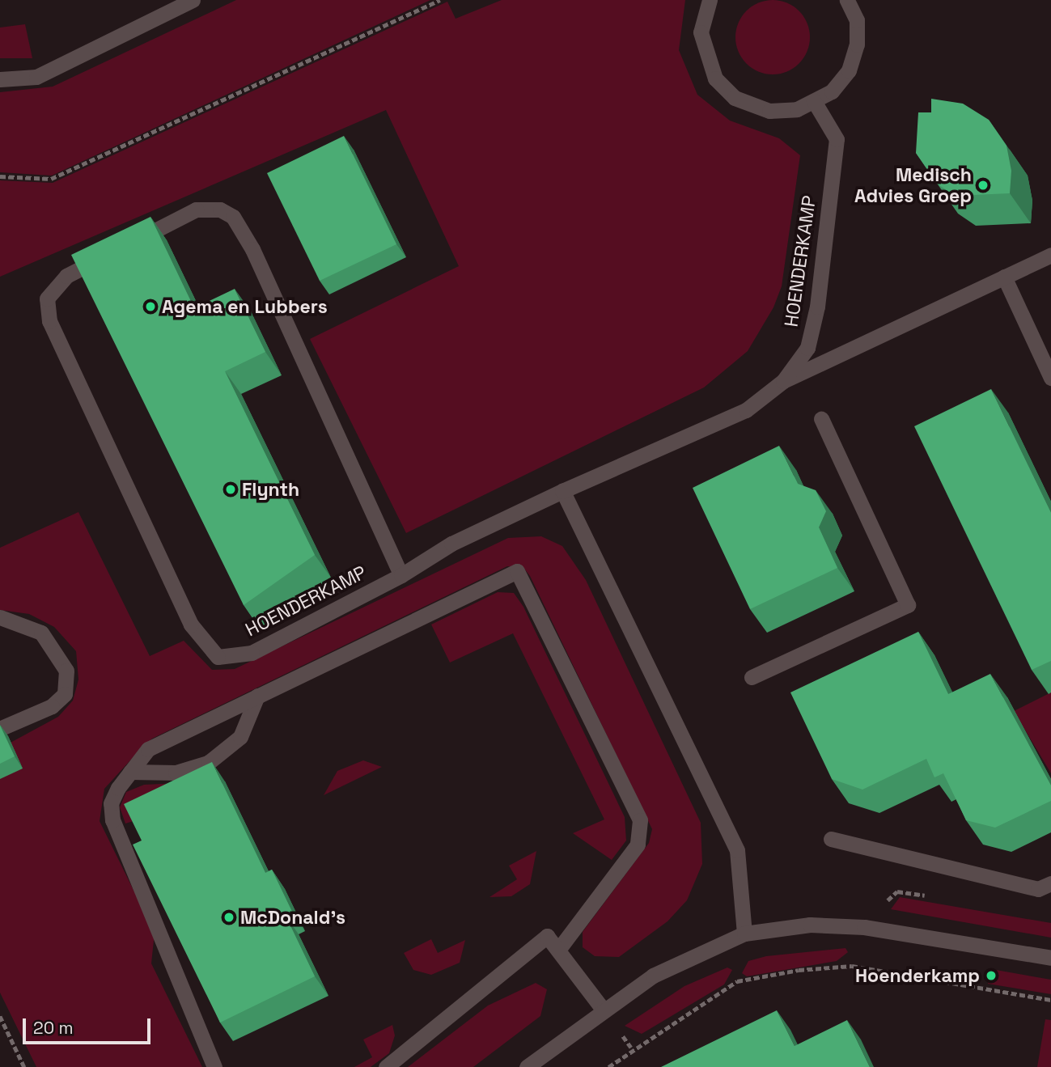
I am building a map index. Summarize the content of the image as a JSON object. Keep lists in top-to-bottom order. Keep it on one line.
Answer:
{"streets":{"street":["HOENDERKAMP"]},"places":["Medisch Advies Groep","Agema en Lubbers","Flynth","McDonald's","Hoenderkamp"],"scale_bar":"20 m"}
